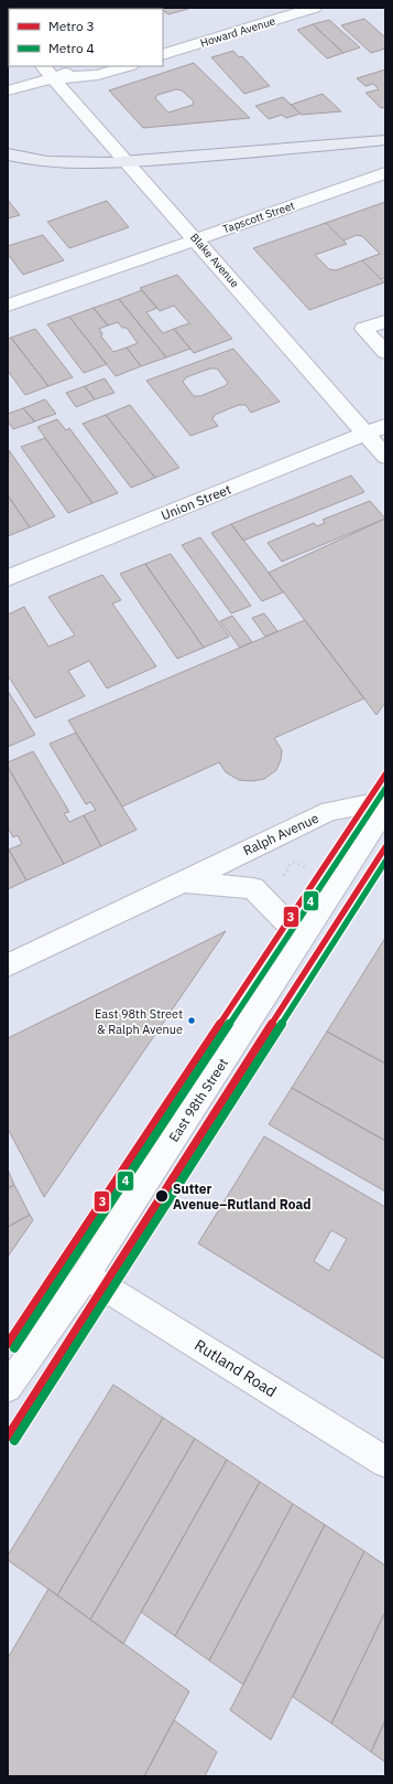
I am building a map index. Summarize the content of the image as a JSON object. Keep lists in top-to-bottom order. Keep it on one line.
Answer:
{"streets":{"street":["Howard Avenue","Tapscott Street","Blake Avenue","Union Street","Ralph Avenue","East 98th Street","Rutland Road"]},"crossings":[["Tapscott Street","Blake Avenue"],["Blake Avenue","Union Street"],["East 98th Street","Rutland Road"]],"places":["East 98th Street & Ralph Avenue","Sutter Avenue–Rutland Road"],"lines":["metro line 3","metro line 4"],"legend":["Metro 3","Metro 4"]}
